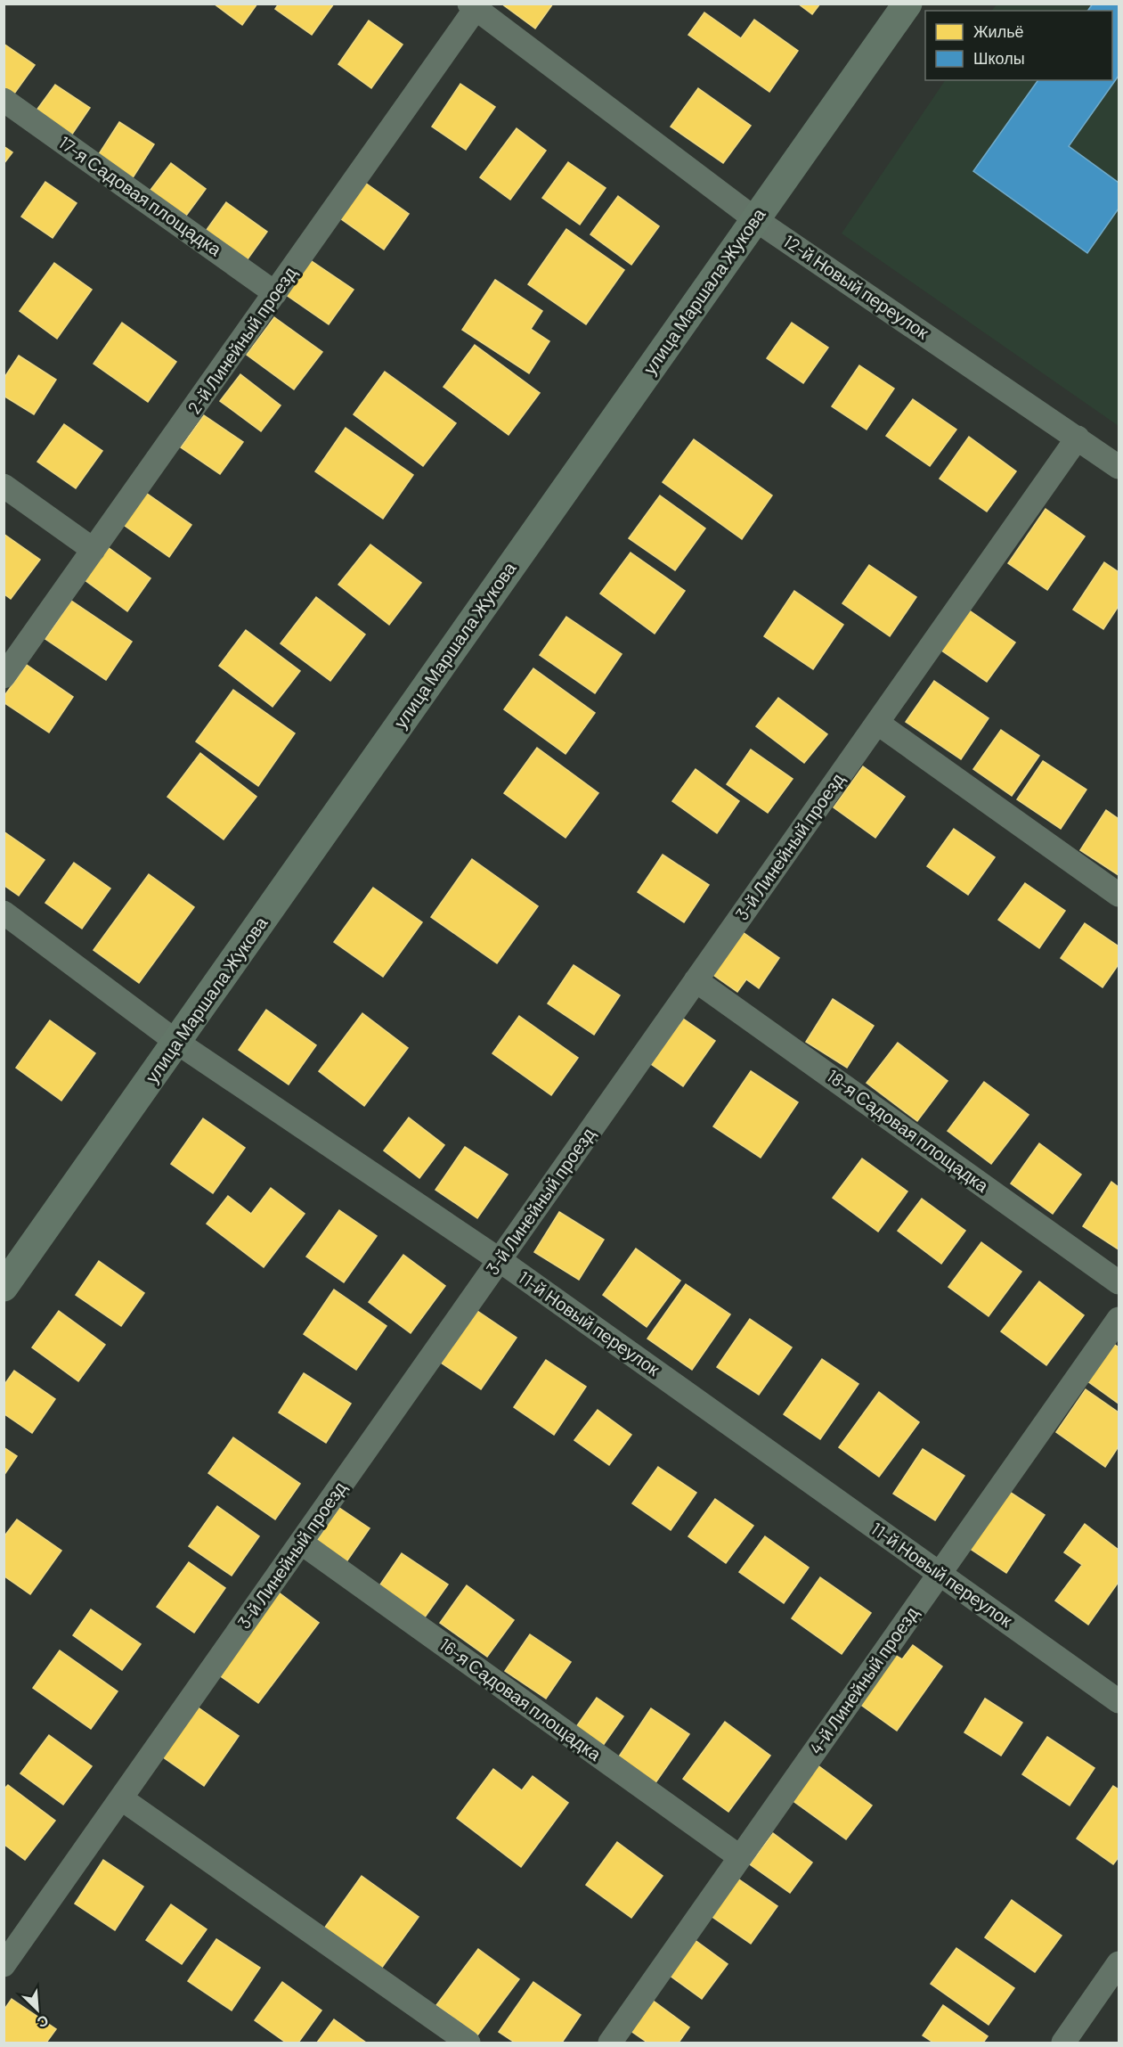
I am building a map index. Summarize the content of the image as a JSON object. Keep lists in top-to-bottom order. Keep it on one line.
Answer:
{"streets":{"main road":["улица Маршала Жукова"],"street":["17-я Садовая площадка","12-й Новый переулок","2-й Линейный проезд","3-й Линейный проезд","18-я Садовая площадка","11-й Новый переулок","4-й Линейный проезд","16-я Садовая площадка"]},"crossings":[["17-я Садовая площадка","2-й Линейный проезд"],["12-й Новый переулок","улица Маршала Жукова"],["12-й Новый переулок","2-й Линейный проезд"],["12-й Новый переулок","3-й Линейный проезд"],["улица Маршала Жукова","11-й Новый переулок"],["3-й Линейный проезд","18-я Садовая площадка"],["3-й Линейный проезд","11-й Новый переулок"],["3-й Линейный проезд","16-я Садовая площадка"],["11-й Новый переулок","4-й Линейный проезд"],["4-й Линейный проезд","16-я Садовая площадка"]],"legend":["Жильё","Школы"],"north":"bottom right"}
